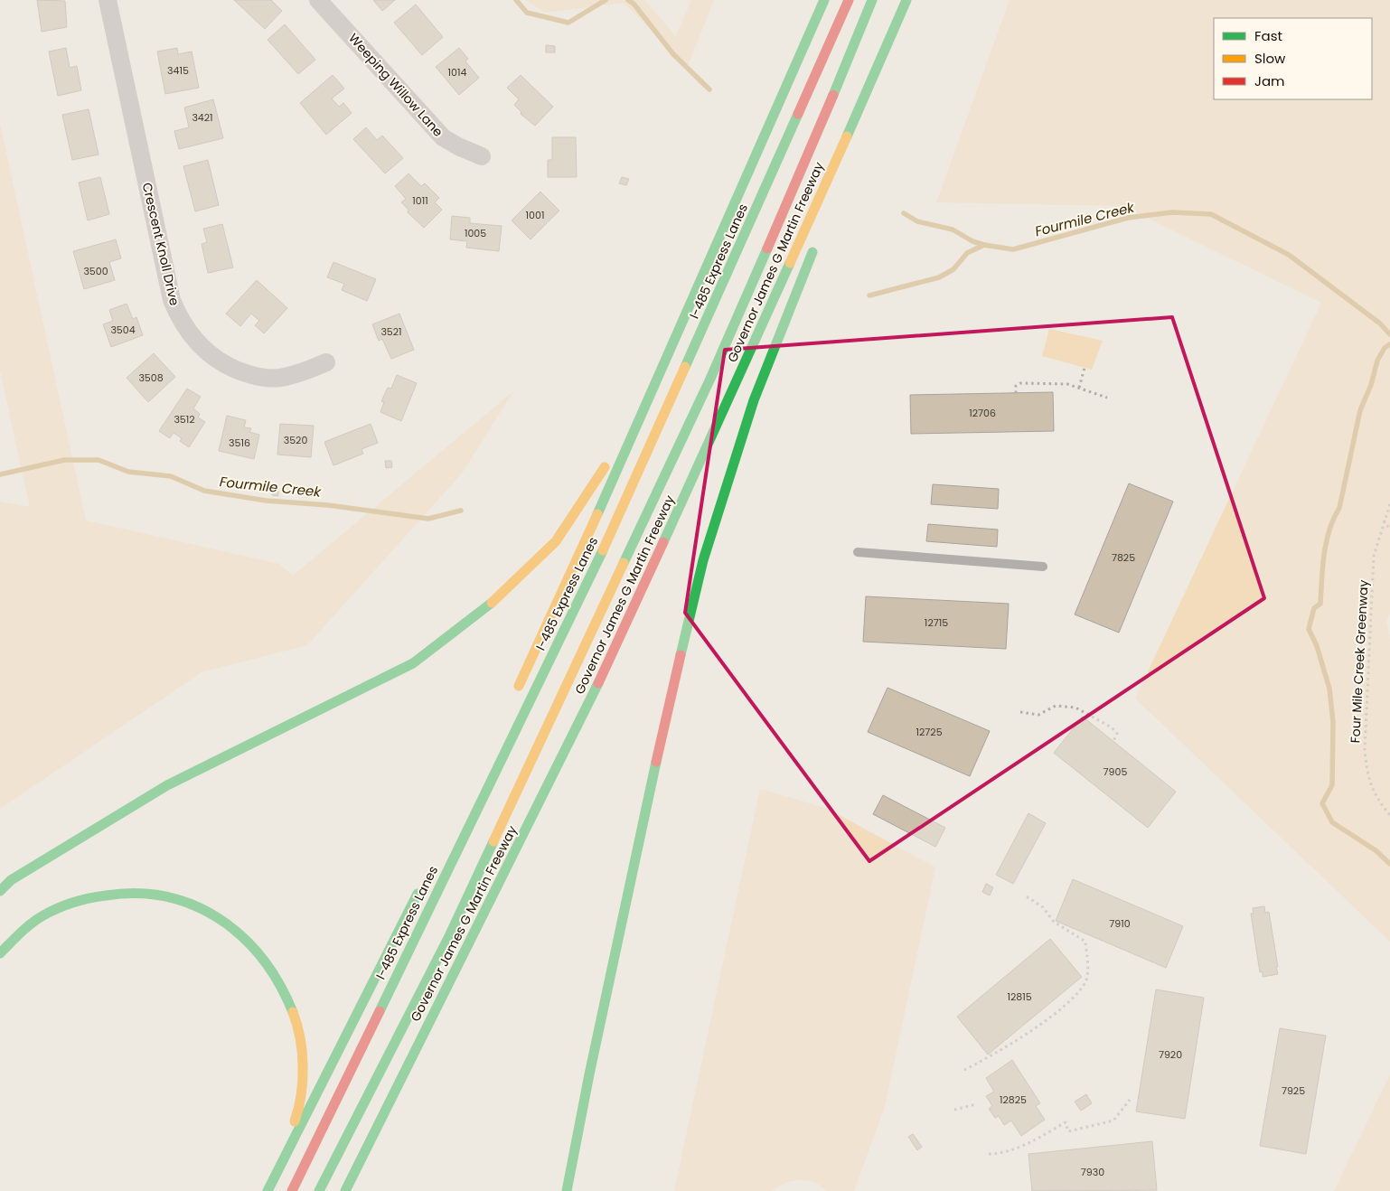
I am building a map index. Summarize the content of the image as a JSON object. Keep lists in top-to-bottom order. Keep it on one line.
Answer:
{"streets":{"highway":["I-485 Express Lanes","Governor James G Martin Freeway"],"street":["Weeping Willow Lane","Crescent Knoll Drive"],"path":["Four Mile Creek Greenway"]},"water":["Fourmile Creek"],"house_numbers":["3415","1014","3421","1011","1001","1005","3500","3504","3521","3508","12706","3512","3520","3516","7825","12715","12725","7905","7910","12815","7920","7925","12825","7930"],"legend":["Fast","Slow","Jam"]}
